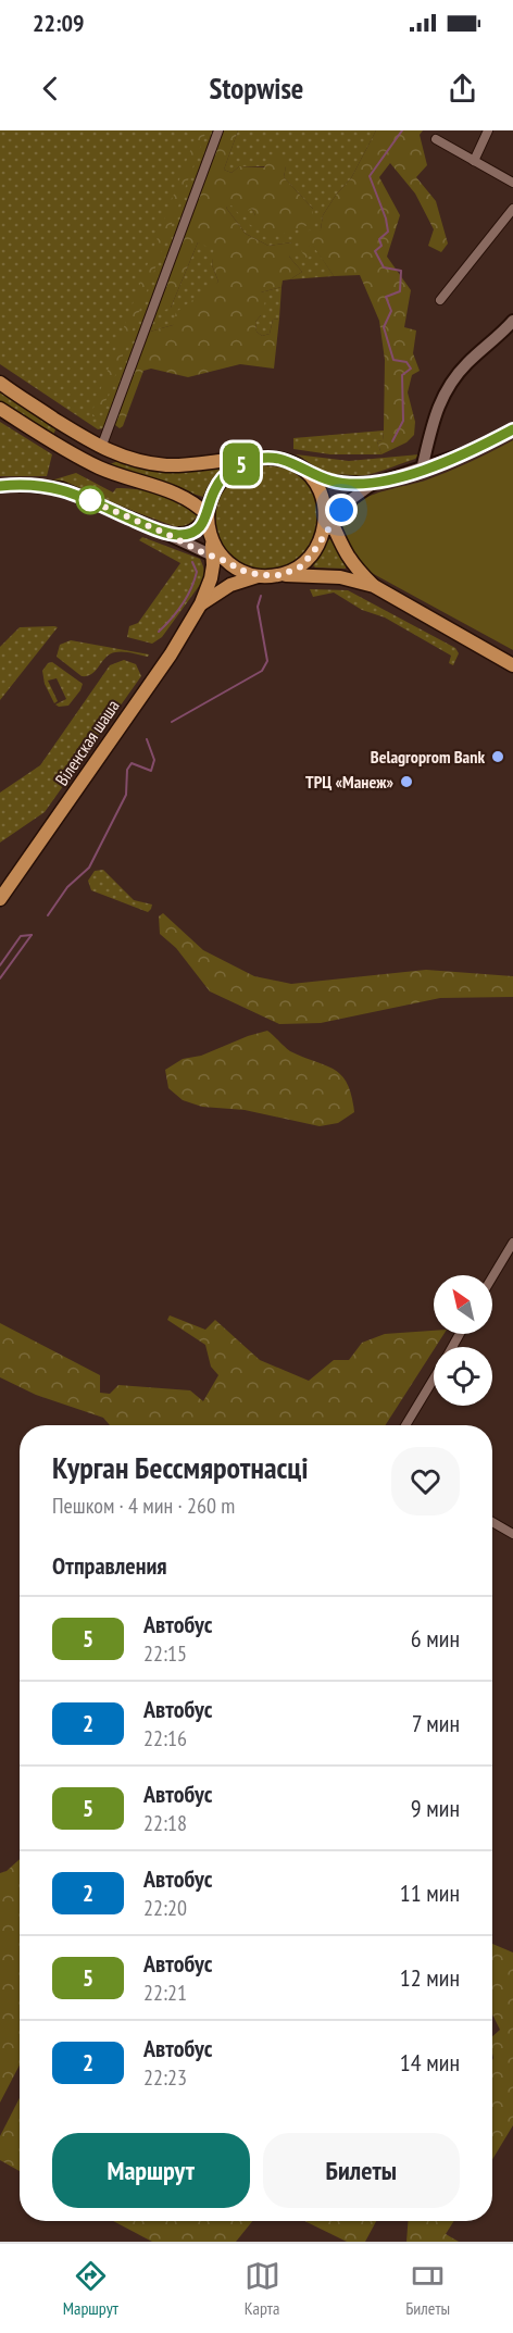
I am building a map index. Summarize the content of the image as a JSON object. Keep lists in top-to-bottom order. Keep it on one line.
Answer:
{"streets":{"main road":["Віленская шаша"]},"places":["Belagroprom Bank","ТРЦ «Манеж»"],"lines":["bus line 5"],"north":"top left","page":{"status":"22:09","header":"Stopwise","on_map":"5","heading":[["Курган Бессмяротнасці","Пешком · 4 мин · 260 m"],"Отправления"],"list":[{"mark":"5","name":"Автобус","note":"22:15","value":"6 мин"},{"mark":"2","name":"Автобус","note":"22:16","value":"7 мин"},{"mark":"5","name":"Автобус","note":"22:18","value":"9 мин"},{"mark":"2","name":"Автобус","note":"22:20","value":"11 мин"},{"mark":"5","name":"Автобус","note":"22:21","value":"12 мин"},{"mark":"2","name":"Автобус","note":"22:23","value":"14 мин"}],"buttons":["Маршрут","Билеты"],"tabs":["Маршрут","Карта","Билеты"]}}
